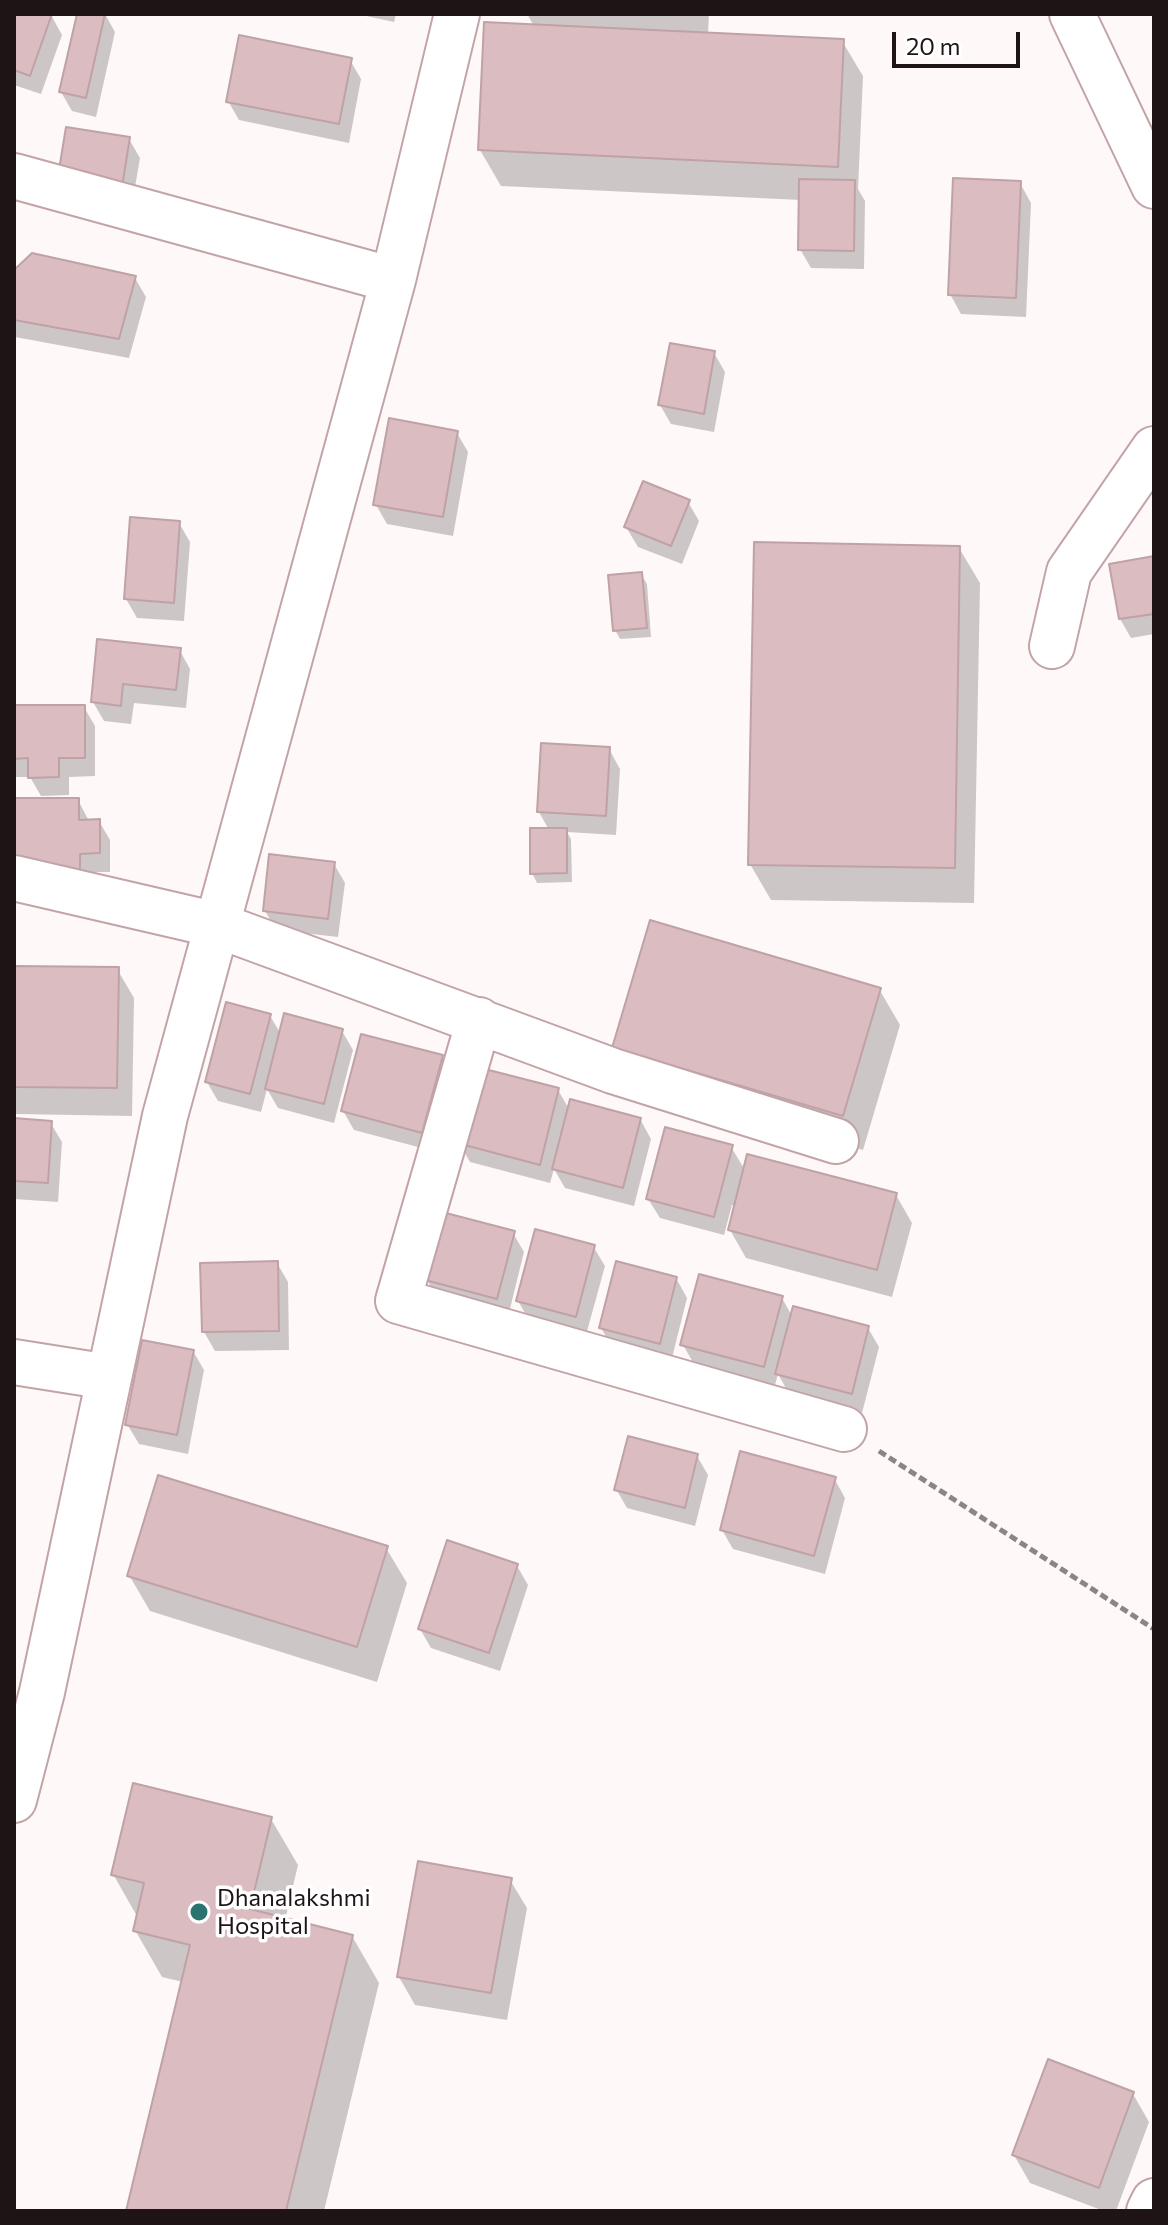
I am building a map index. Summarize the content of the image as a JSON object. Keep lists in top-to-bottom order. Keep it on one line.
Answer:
{"places":["Dhanalakshmi Hospital"],"scale_bar":"20 m"}
